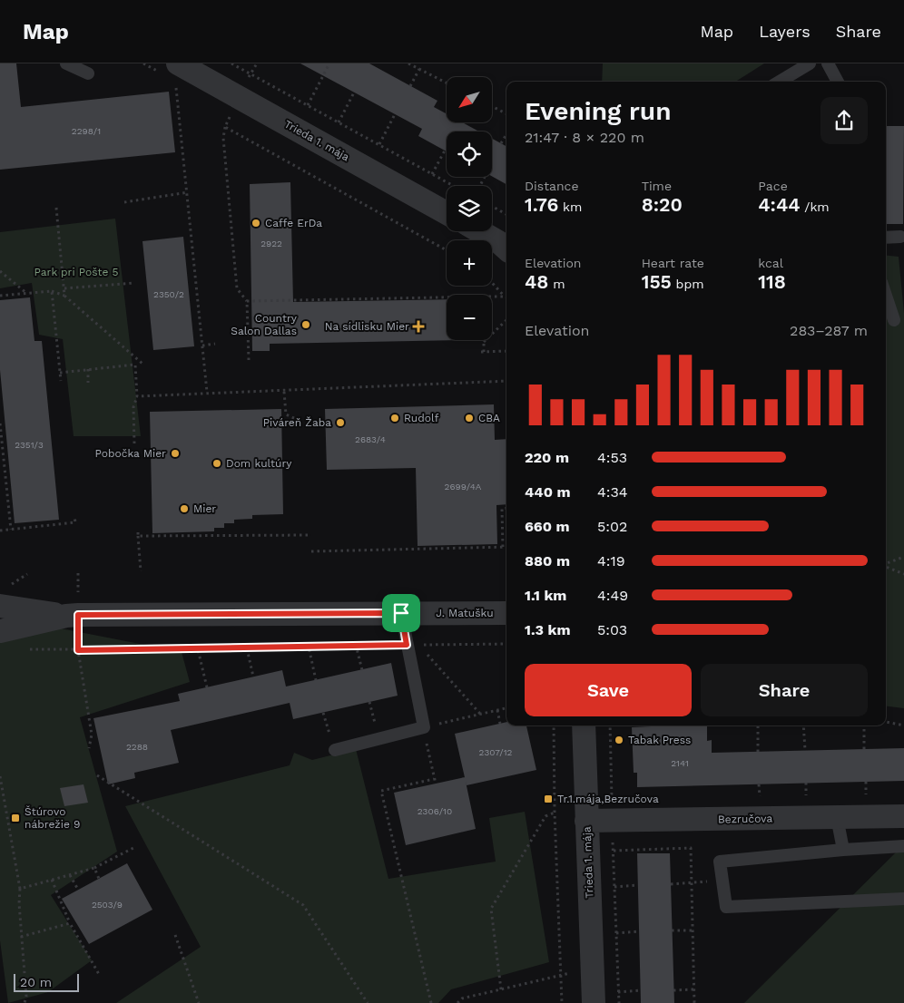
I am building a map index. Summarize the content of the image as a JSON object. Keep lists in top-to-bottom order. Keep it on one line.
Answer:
{"streets":{"street":["Trieda 1. mája","J. Matušku","Bezručova"]},"crossings":[["Trieda 1. mája","Bezručova"]],"parks":["Park pri Pošte 5"],"places":{"other":["Caffe ErDa","Country Salon Dallas","Rudolf","CBA","Piváreň Žaba","Pobočka Mier","Dom kultúry","Mier","Tabak Press"],"health":["Na sídlisku Mier"],"transit":["Tr.1.mája,Bezručova","Štúrovo nábrežie 9"]},"house_numbers":["2298/1","2922","2350/2","2683/4","2351/3","2699/4A","2288","2307/12","2141","2306/10","2503/9"],"scale_bar":"20 m","north":"bottom left","page":{"header":"Map","nav":["Map","Layers","Share"],"map_buttons":["+","−"],"heading":["Evening run","21:47 · 8 × 220 m"],"stats":[["Distance","1.76 km"],["Time","8:20"],["Pace","4:44 /km"],["Elevation","48 m"],["Heart rate","155 bpm"],["kcal","118"]],"chart":["Elevation","283–287 m"],"list":[{"name":"220 m","note":"4:53"},{"name":"440 m","note":"4:34"},{"name":"660 m","note":"5:02"},{"name":"880 m","note":"4:19"},{"name":"1.1 km","note":"4:49"},{"name":"1.3 km","note":"5:03"}],"buttons":["Save","Share"],"scale":"20 m"}}
